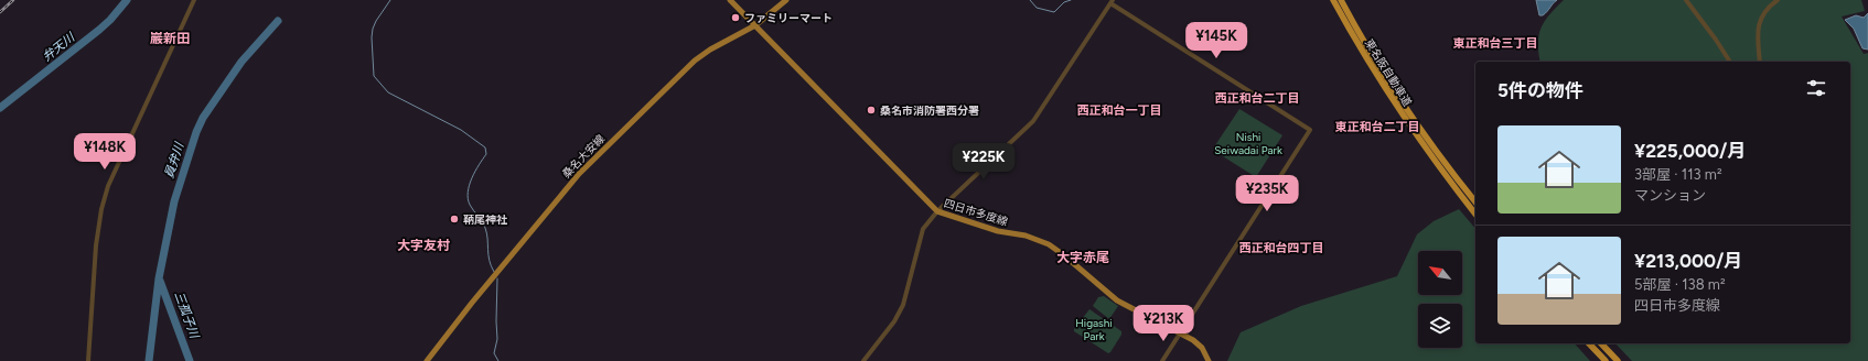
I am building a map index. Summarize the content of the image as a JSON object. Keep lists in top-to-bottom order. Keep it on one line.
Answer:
{"streets":{"highway":["東名阪自動車道"],"main road":["桑名大安線","四日市多度線"]},"crossings":[["桑名大安線","四日市多度線"]],"districts":["巖新田","東正和台三丁目","西正和台二丁目","西正和台一丁目","東正和台二丁目","大字友村","西正和台四丁目","大字赤尾"],"water":["弁天川","員弁川","三孤子川"],"parks":["Nishi Seiwadai Park","Higashi Park"],"places":["ファミリーマート","桑名市消防署西分署","鞆尾神社"],"north":"top left","page":{"price":["¥145K","¥148K","¥225K","¥235K","¥213K"],"heading":"5件の物件","list":[{"name":"¥225,000/月","note":"3部屋 · 113 m² · マンション"},{"name":"¥213,000/月","note":"5部屋 · 138 m² · 四日市多度線"}]}}
